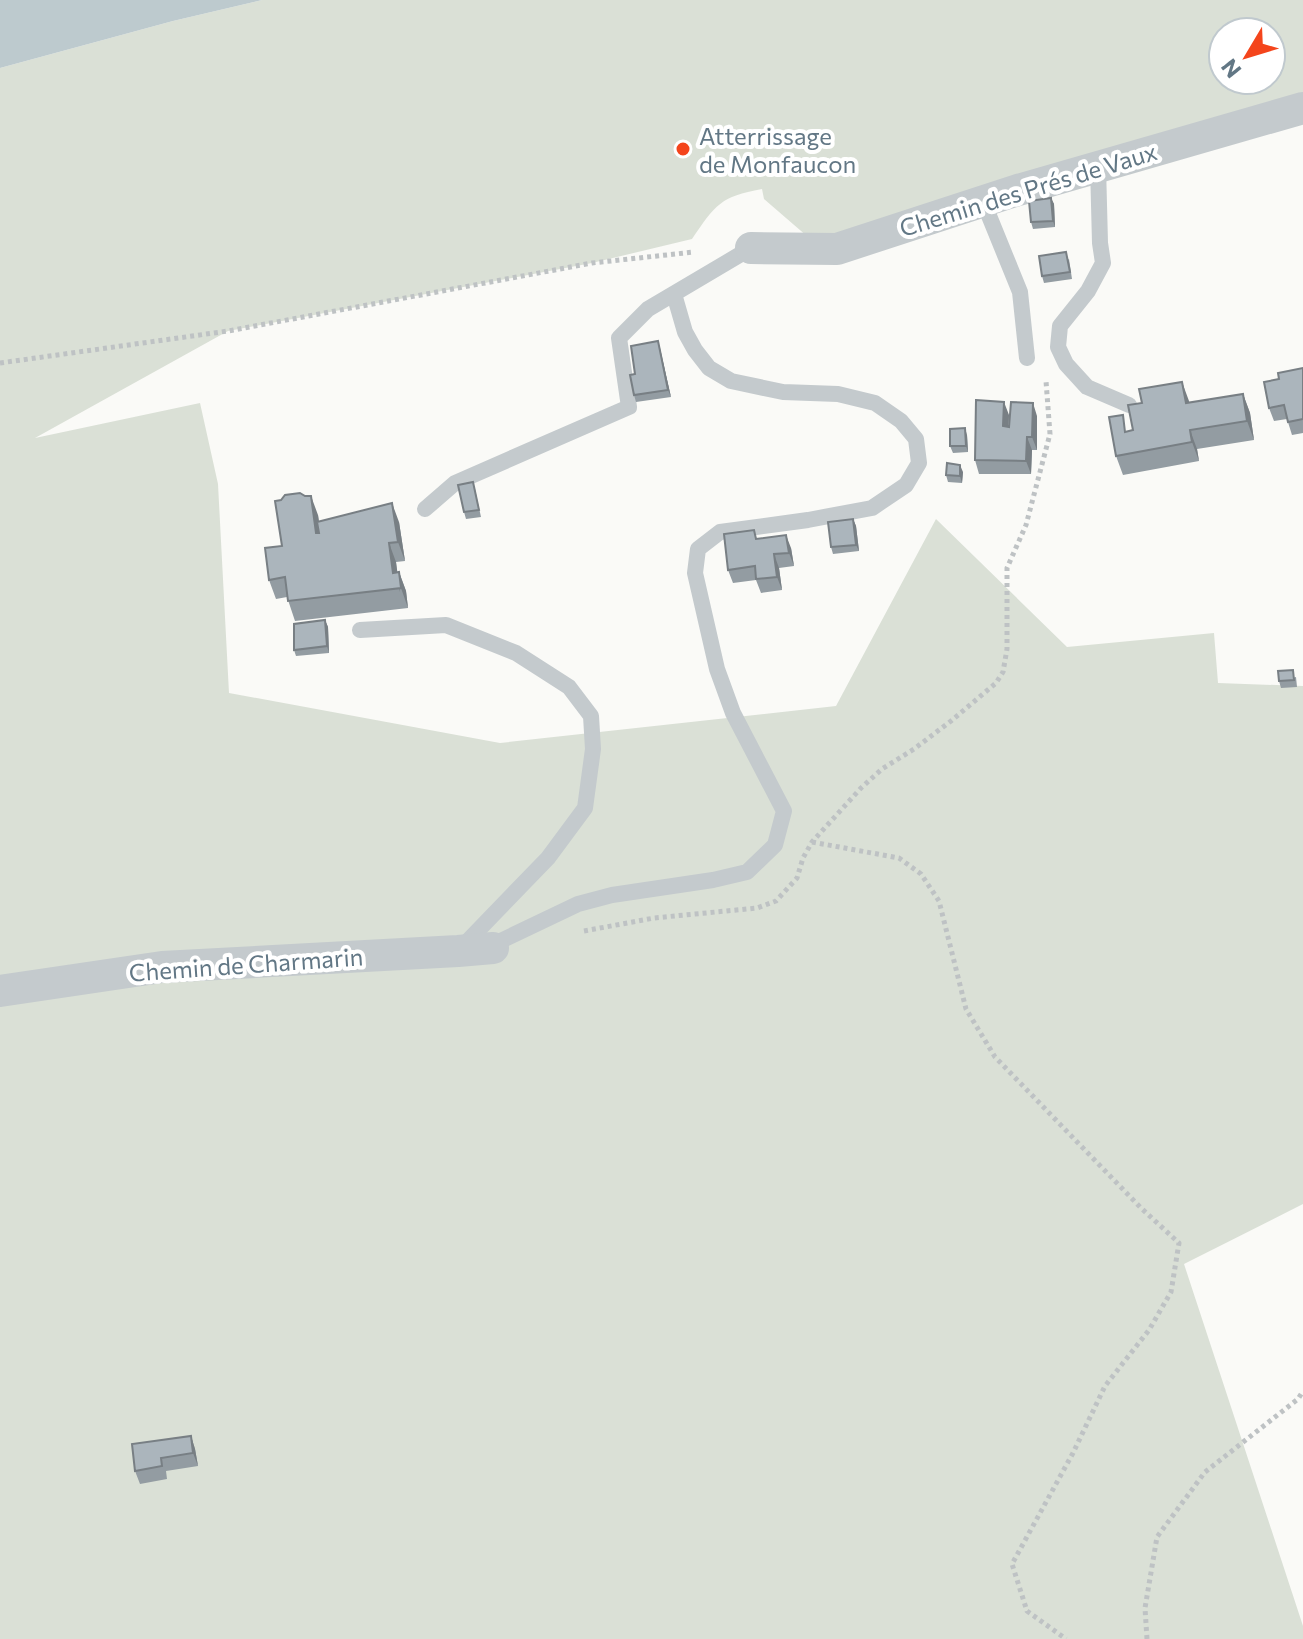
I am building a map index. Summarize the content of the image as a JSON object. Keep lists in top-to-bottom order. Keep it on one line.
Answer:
{"streets":{"street":["Chemin des Prés de Vaux","Chemin de Charmarin"]},"places":["Atterrissage de Monfaucon"],"north":"bottom left"}
